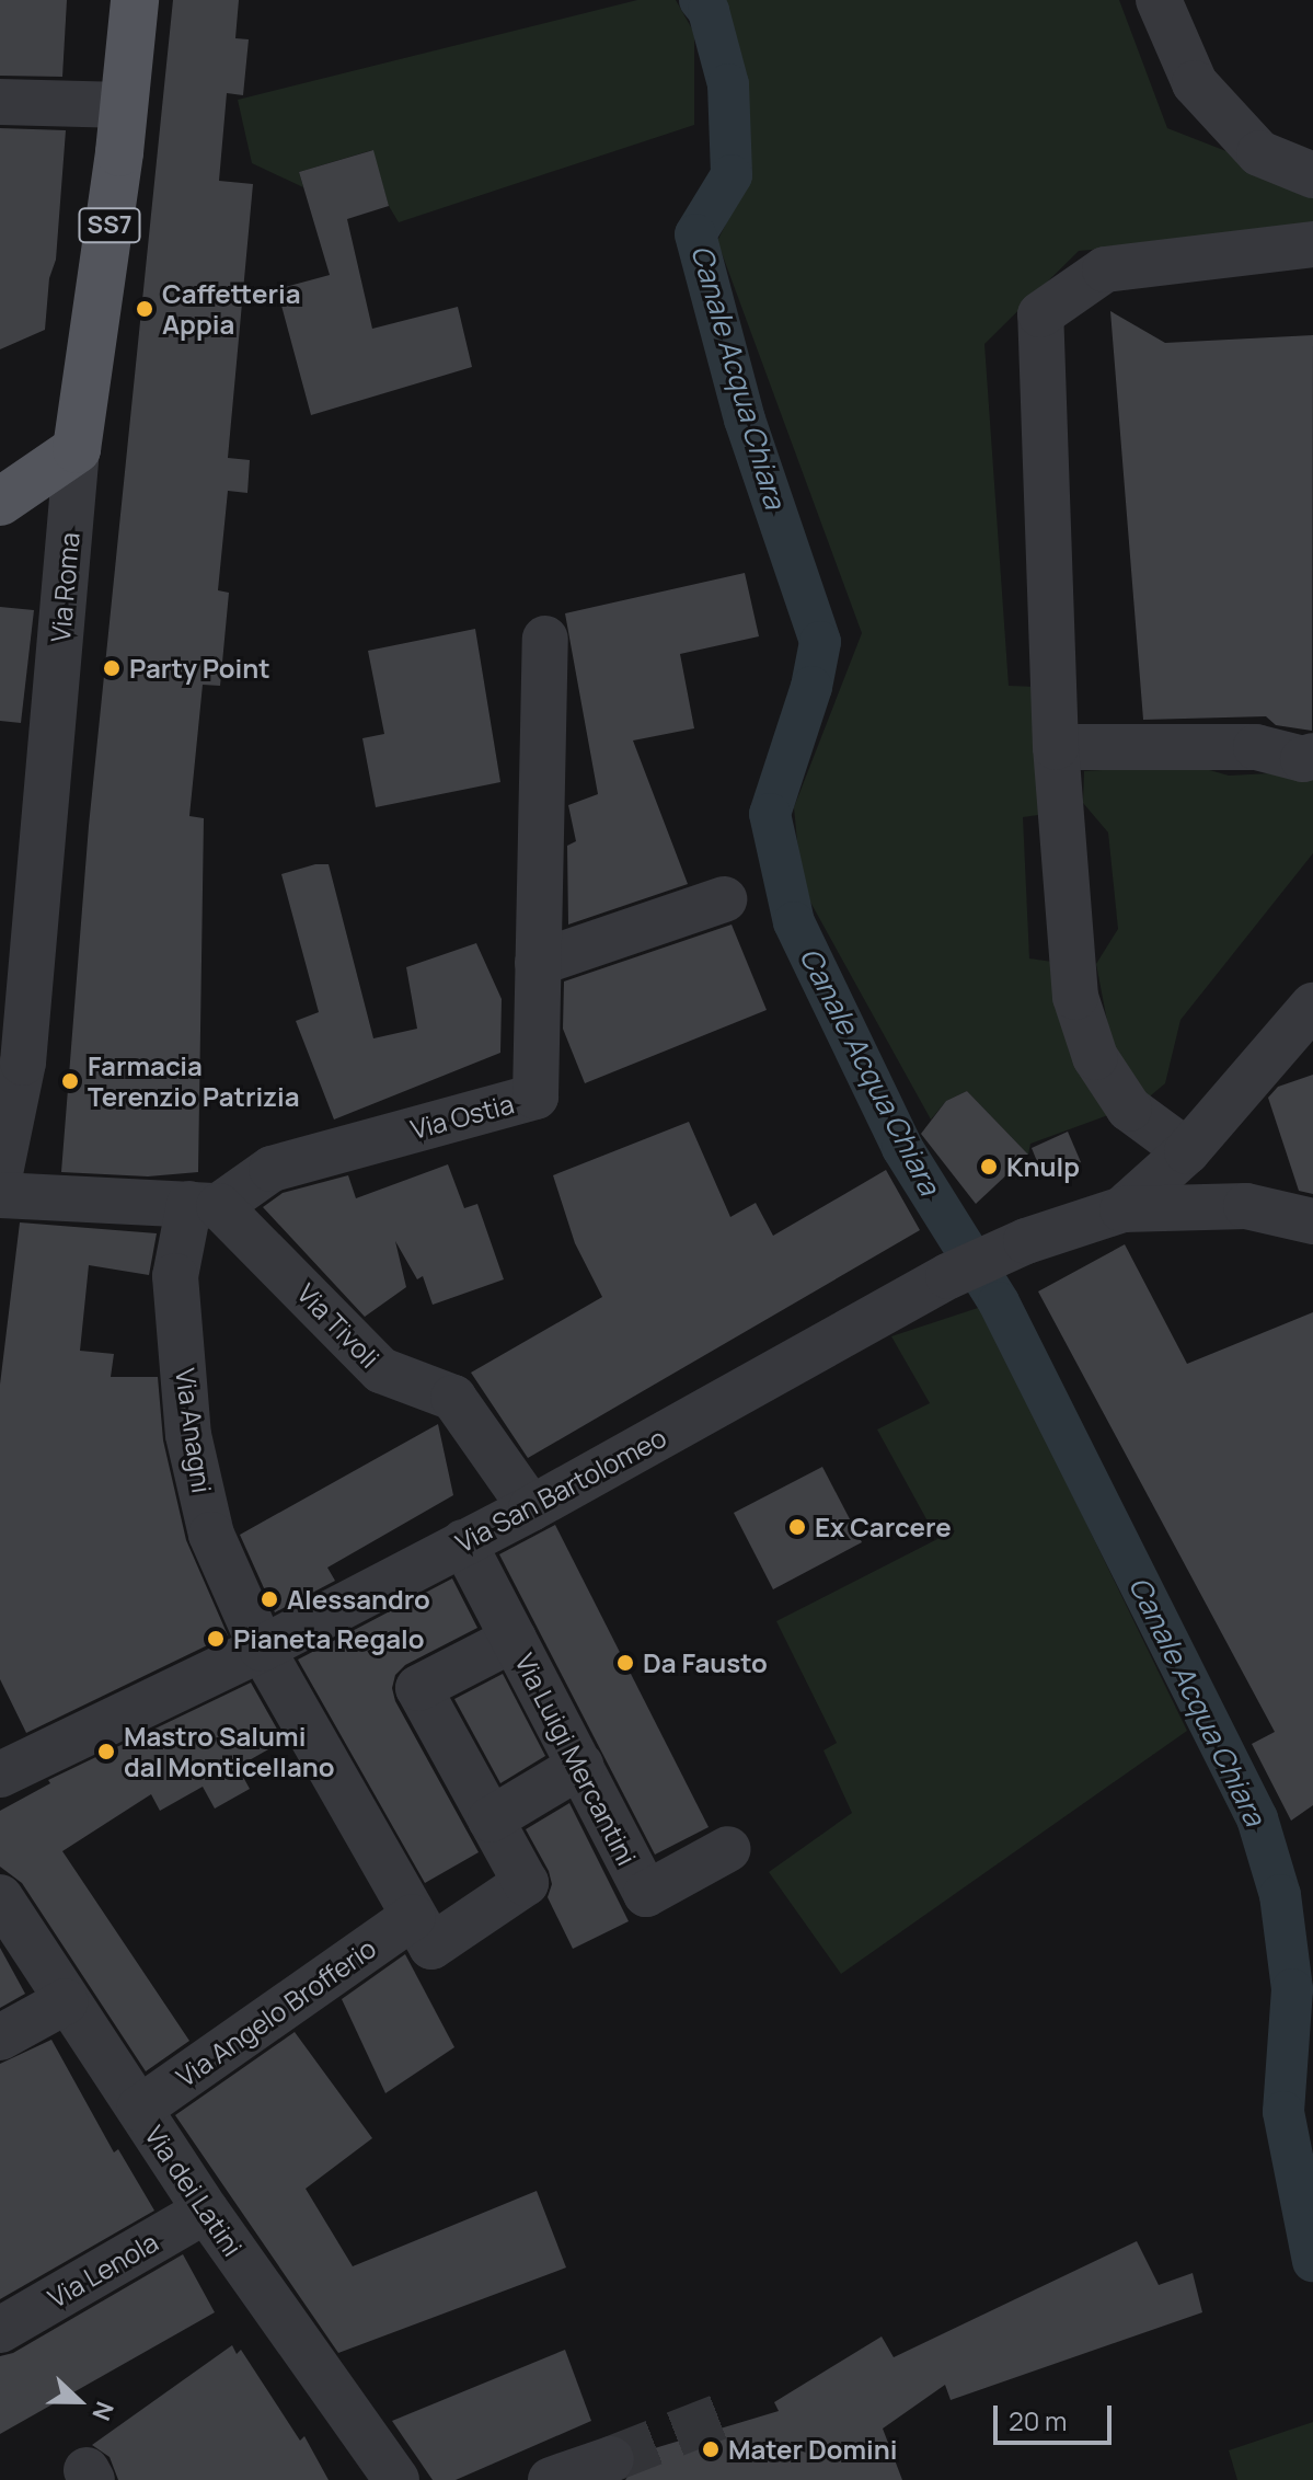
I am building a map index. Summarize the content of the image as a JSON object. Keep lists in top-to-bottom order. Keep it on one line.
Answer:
{"streets":{"main road":["SS7","Via Roma"],"street":["Via Ostia","Via Tivoli","Via Anagni","Via San Bartolomeo","Via Luigi Mercantini","Via Angelo Brofferio","Via dei Latini","Via Lenola"]},"crossings":[["Via Ostia","Via Tivoli"],["Via Ostia","Via Anagni"],["Via Tivoli","Via Anagni"],["Via Tivoli","Via San Bartolomeo"],["Via Anagni","Via San Bartolomeo"],["Via Anagni","Via Angelo Brofferio"],["Via San Bartolomeo","Via Luigi Mercantini"],["Via Angelo Brofferio","Via dei Latini"],["Via dei Latini","Via Lenola"]],"water":["Canale Acqua Chiara"],"places":["Caffetteria Appia","Party Point","Farmacia Terenzio Patrizia","Knulp","Ex Carcere","Alessandro","Pianeta Regalo","Da Fausto","Mastro Salumi dal Monticellano","Mater Domini"],"scale_bar":"20 m","north":"right"}
